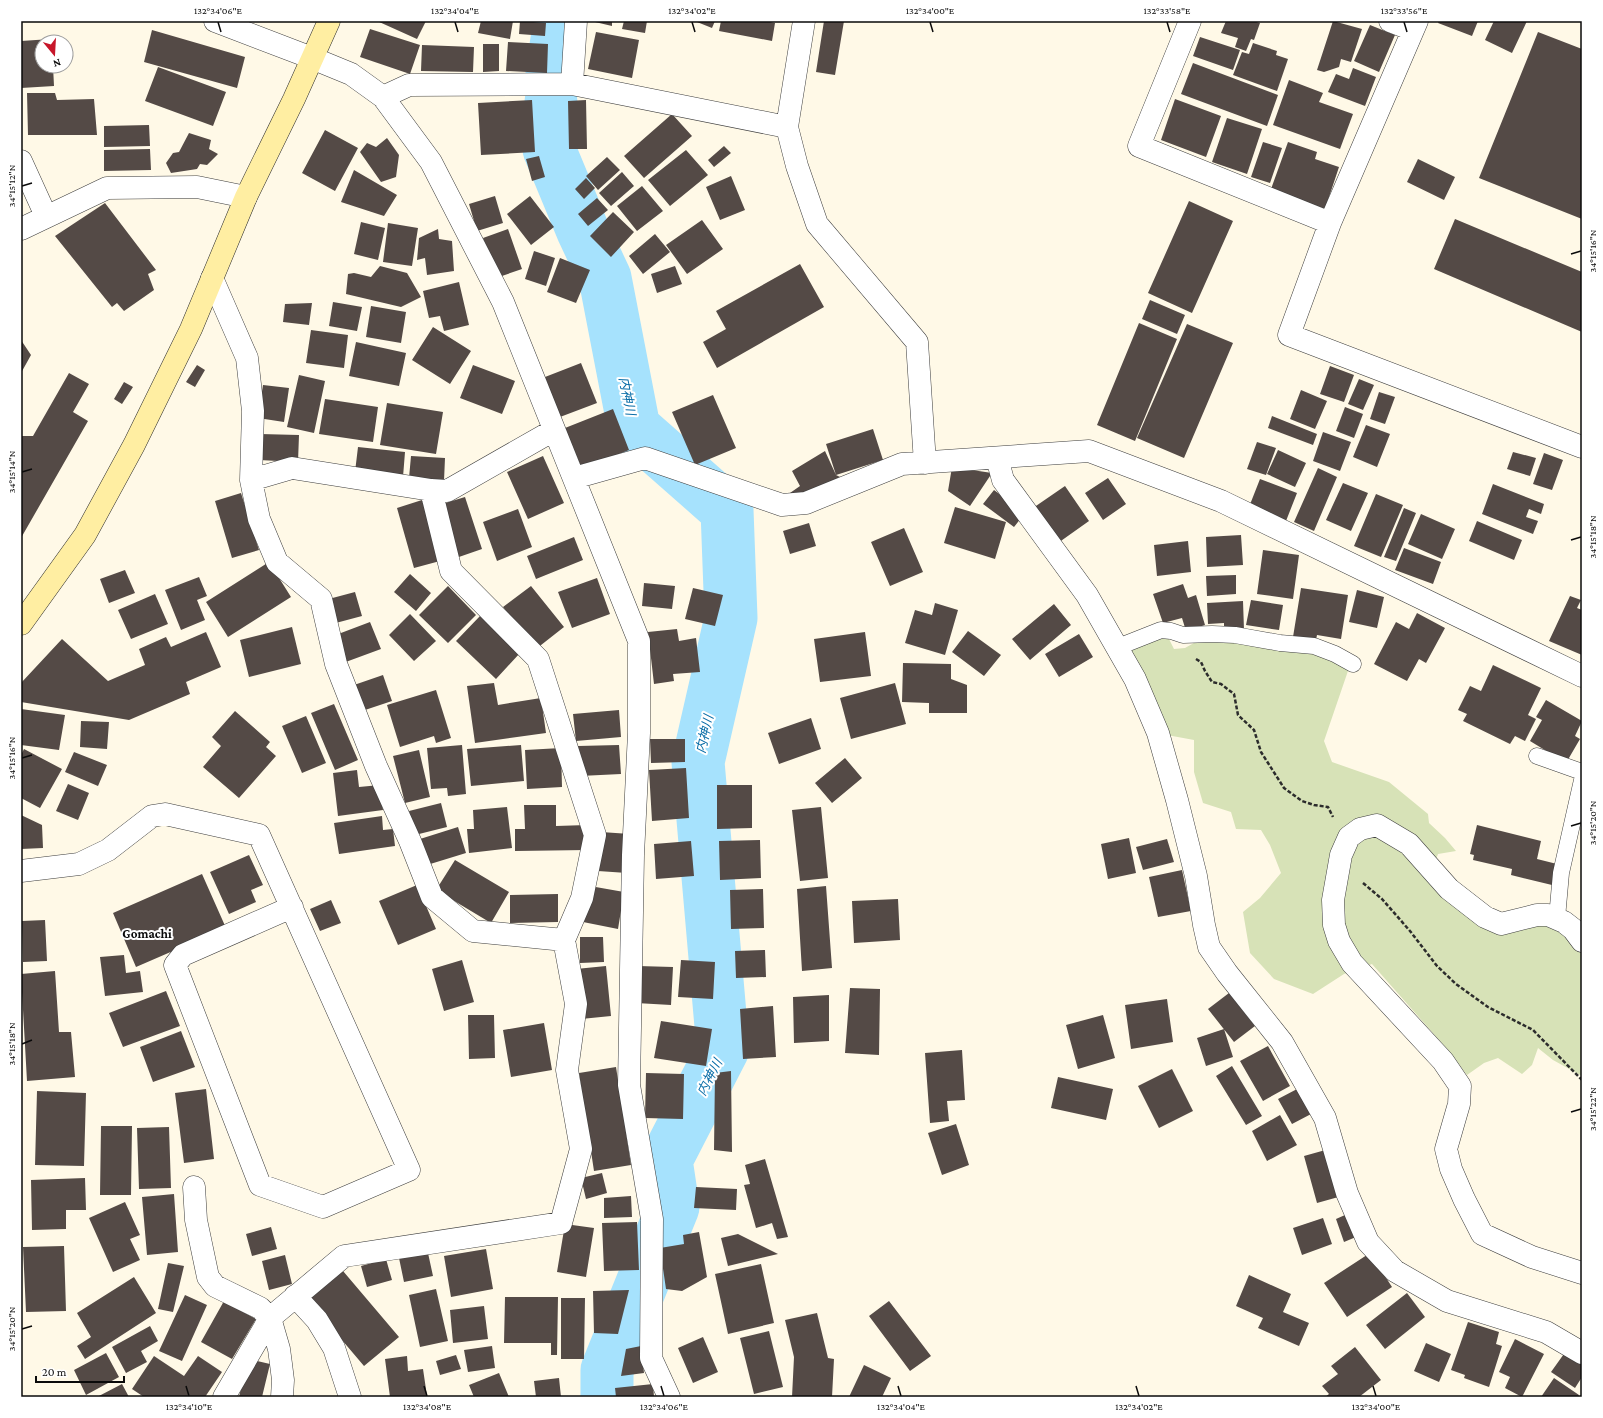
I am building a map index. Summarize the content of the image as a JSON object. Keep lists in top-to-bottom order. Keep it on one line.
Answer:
{"districts":["Gomachi"],"water":["内神川"],"scale_bar":"20 m","north":"bottom","coordinates":["132°34'06\"E","132°34'04\"E","132°34'02\"E","132°34'00\"E","132°33'58\"E","132°33'56\"E","34°15'12\"N","34°15'16\"N","34°15'14\"N","34°15'18\"N","34°15'20\"N","34°15'22\"N","132°34'10\"E","132°34'08\"E"]}
